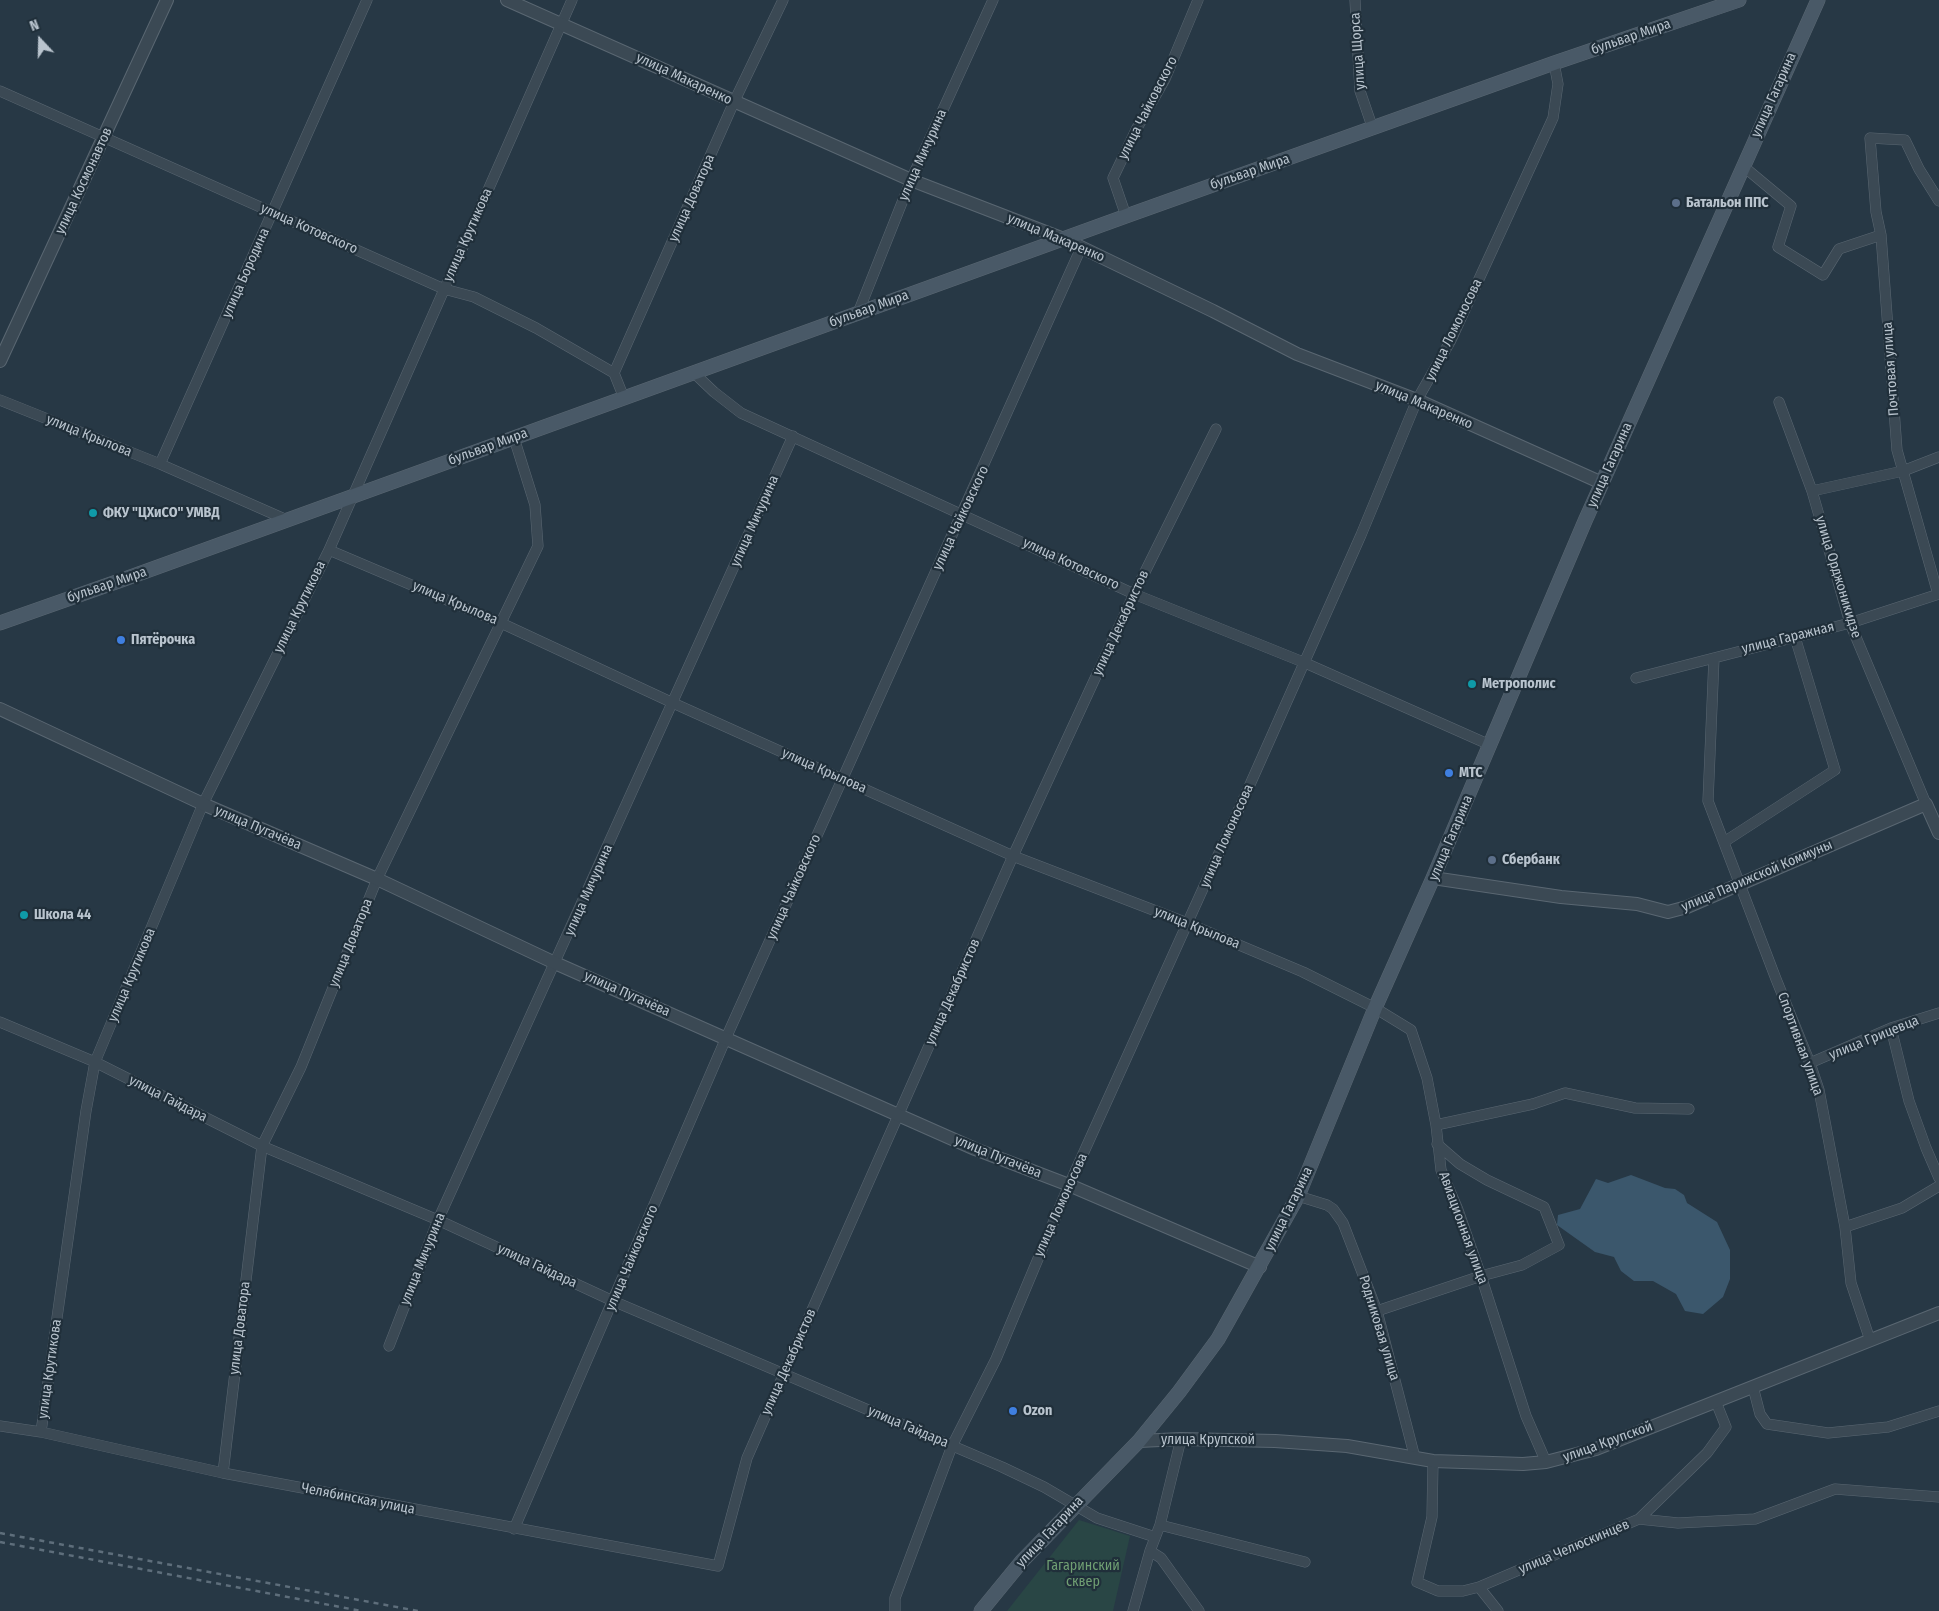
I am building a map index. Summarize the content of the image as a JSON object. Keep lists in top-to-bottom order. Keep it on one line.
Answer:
{"streets":{"main road":["бульвар Мира","улица Гагарина"],"street":["улица Щорса","улица Макаренко","улица Чайковского","улица Мичурина","улица Космонавтов","улица Доватора","улица Котовского","улица Крутикова","улица Бородина","улица Ломоносова","Почтовая улица","улица Крылова","улица Орджоникидзе","улица Декабристов","улица Гаражная","улица Пугачёва","улица Парижской Коммуны","улица Грицевца","Спортивная улица","улица Гайдара","Авиационная улица","Родниковая улица","улица Крупской","Челябинская улица","улица Челюскинцев"]},"crossings":[["бульвар Мира","улица Щорса"],["бульвар Мира","улица Макаренко"],["бульвар Мира","улица Чайковского"],["бульвар Мира","улица Мичурина"],["бульвар Мира","улица Доватора"],["бульвар Мира","улица Котовского"],["бульвар Мира","улица Крутикова"],["бульвар Мира","улица Ломоносова"],["бульвар Мира","улица Крылова"],["улица Макаренко","улица Гагарина"],["улица Макаренко","улица Чайковского"],["улица Макаренко","улица Мичурина"],["улица Макаренко","улица Доватора"],["улица Макаренко","улица Крутикова"],["улица Макаренко","улица Ломоносова"],["улица Гагарина","улица Котовского"],["улица Гагарина","улица Крылова"],["улица Гагарина","улица Пугачёва"],["улица Гагарина","улица Парижской Коммуны"],["улица Гагарина","улица Гайдара"],["улица Гагарина","Авиационная улица"],["улица Гагарина","Родниковая улица"],["улица Гагарина","улица Крупской"],["улица Чайковского","улица Котовского"],["улица Чайковского","улица Крылова"],["улица Чайковского","улица Пугачёва"],["улица Чайковского","улица Гайдара"],["улица Чайковского","Челябинская улица"],["улица Мичурина","улица Котовского"],["улица Мичурина","улица Крылова"],["улица Мичурина","улица Пугачёва"],["улица Мичурина","улица Гайдара"],["улица Космонавтов","улица Котовского"],["улица Доватора","улица Котовского"],["улица Доватора","улица Крылова"],["улица Доватора","улица Пугачёва"],["улица Доватора","улица Гайдара"],["улица Доватора","Челябинская улица"],["улица Котовского","улица Крутикова"],["улица Котовского","улица Бородина"],["улица Котовского","улица Ломоносова"],["улица Котовского","улица Декабристов"],["улица Крутикова","улица Крылова"],["улица Крутикова","улица Пугачёва"],["улица Крутикова","улица Гайдара"],["улица Крутикова","Челябинская улица"],["улица Бородина","улица Крылова"],["улица Ломоносова","улица Крылова"],["улица Ломоносова","улица Пугачёва"],["улица Ломоносова","улица Гайдара"],["Почтовая улица","улица Гаражная"],["улица Крылова","улица Декабристов"],["улица Крылова","Авиационная улица"],["улица Орджоникидзе","улица Гаражная"],["улица Орджоникидзе","улица Парижской Коммуны"],["улица Декабристов","улица Пугачёва"],["улица Декабристов","улица Гайдара"],["улица Декабристов","Челябинская улица"],["улица Гаражная","Спортивная улица"],["улица Парижской Коммуны","Спортивная улица"],["улица Грицевца","Спортивная улица"],["Спортивная улица","улица Крупской"],["Авиационная улица","улица Крупской"],["Родниковая улица","улица Крупской"],["улица Крупской","улица Челюскинцев"]],"parks":["Гагаринский сквер"],"places":["Батальон ППС","ФКУ \"ЦХиСО\" УМВД","Пятёрочка","Метрополис","МТС","Сбербанк","Школа 44","Ozon"],"north":"top"}
